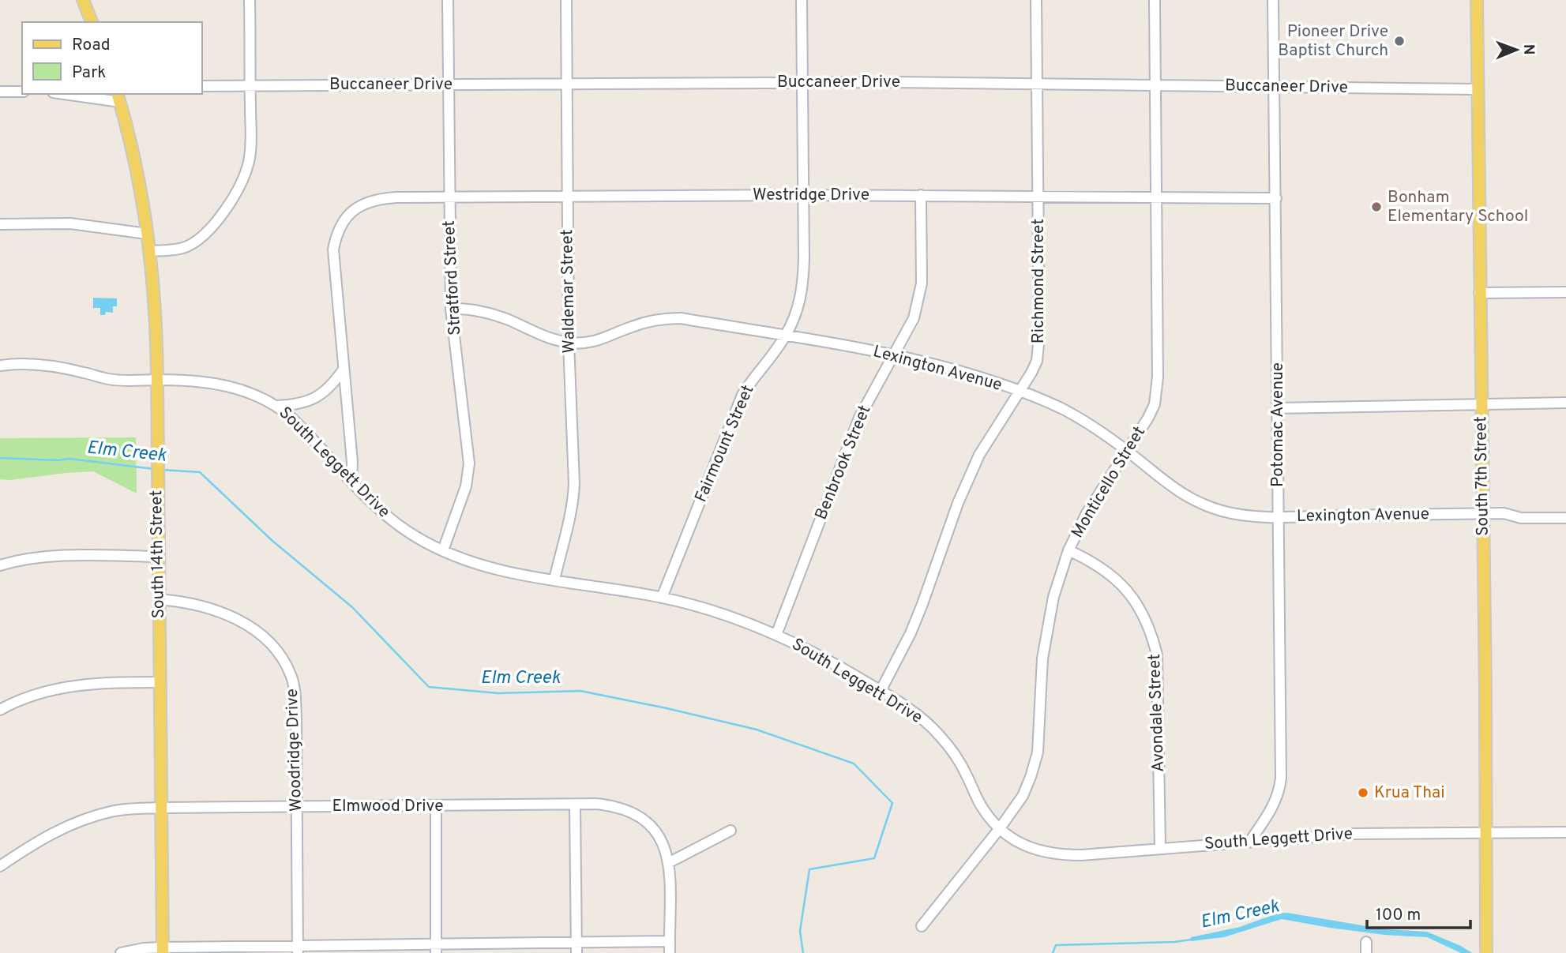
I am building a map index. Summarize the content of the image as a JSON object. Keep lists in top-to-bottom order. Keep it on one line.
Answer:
{"streets":{"main road":["South 7th Street","South 14th Street"],"street":["Buccaneer Drive","Westridge Drive","Stratford Street","Richmond Street","Waldemar Street","Lexington Avenue","Potomac Avenue","Fairmount Street","South Leggett Drive","Benbrook Street","Monticello Street","Avondale Street","Woodridge Drive","Elmwood Drive"]},"crossings":[["Buccaneer Drive","Stratford Street"],["Buccaneer Drive","Richmond Street"],["Buccaneer Drive","Waldemar Street"],["Buccaneer Drive","Potomac Avenue"],["Buccaneer Drive","Fairmount Street"],["Buccaneer Drive","South 7th Street"],["Buccaneer Drive","Monticello Street"],["Westridge Drive","Stratford Street"],["Westridge Drive","Richmond Street"],["Westridge Drive","Waldemar Street"],["Westridge Drive","Potomac Avenue"],["Westridge Drive","Fairmount Street"],["Westridge Drive","Benbrook Street"],["Westridge Drive","Monticello Street"],["Stratford Street","Lexington Avenue"],["Stratford Street","South Leggett Drive"],["Richmond Street","Lexington Avenue"],["Richmond Street","South Leggett Drive"],["Waldemar Street","Lexington Avenue"],["Waldemar Street","South Leggett Drive"],["Lexington Avenue","Potomac Avenue"],["Lexington Avenue","Fairmount Street"],["Lexington Avenue","Benbrook Street"],["Lexington Avenue","South 7th Street"],["Lexington Avenue","Monticello Street"],["Potomac Avenue","South Leggett Drive"],["Fairmount Street","South Leggett Drive"],["South Leggett Drive","Benbrook Street"],["South Leggett Drive","South 7th Street"],["South Leggett Drive","Monticello Street"],["South Leggett Drive","South 14th Street"],["South Leggett Drive","Avondale Street"],["Monticello Street","Avondale Street"],["South 14th Street","Woodridge Drive"],["South 14th Street","Elmwood Drive"],["Woodridge Drive","Elmwood Drive"]],"water":["Elm Creek"],"places":["Pioneer Drive Baptist Church","Bonham Elementary School","Krua Thai"],"legend":["Road","Park"],"scale_bar":"100 m","north":"right"}
